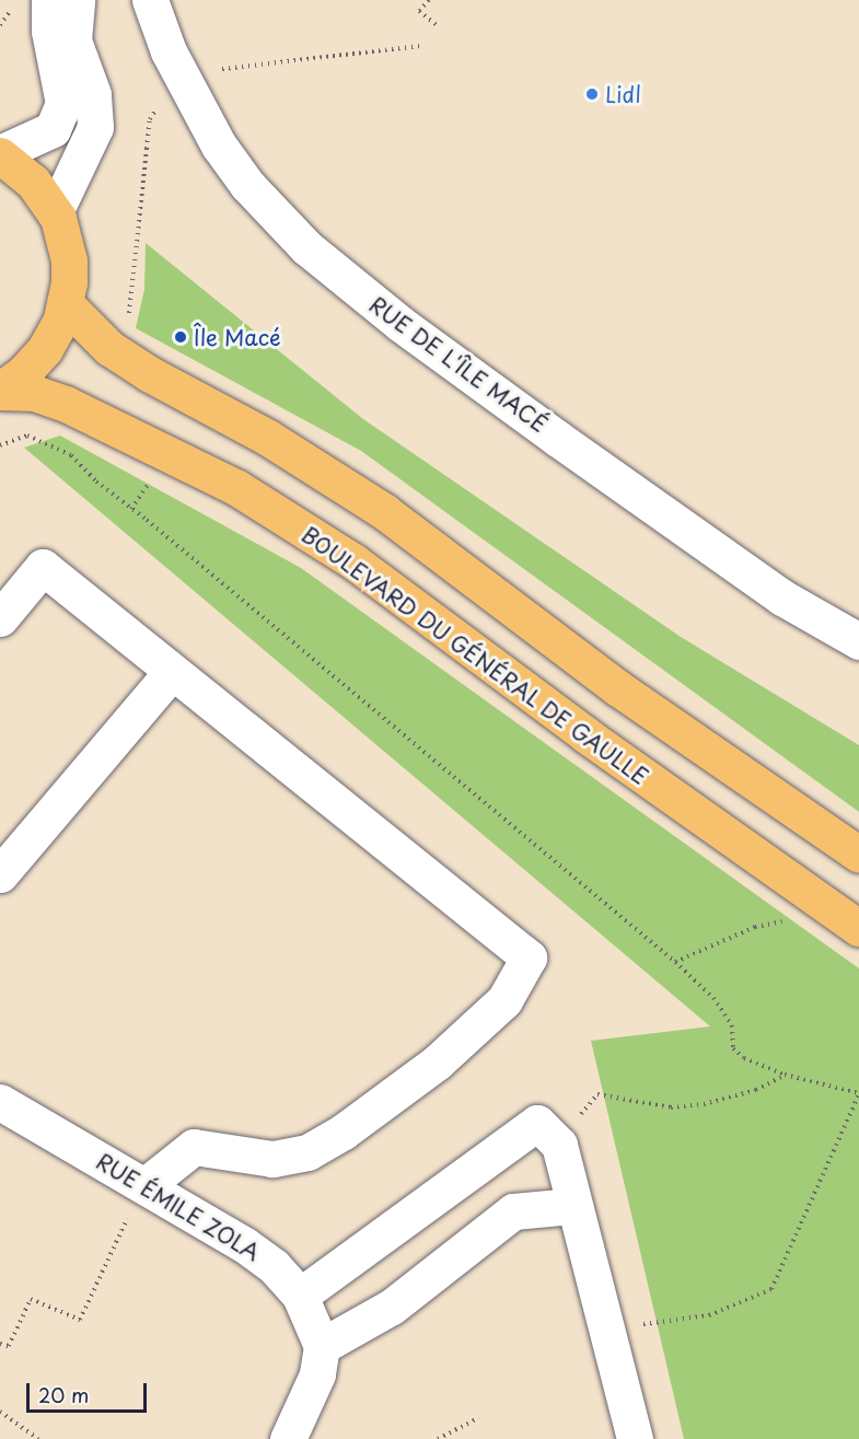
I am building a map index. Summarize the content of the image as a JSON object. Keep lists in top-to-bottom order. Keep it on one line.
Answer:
{"streets":{"main road":["BOULEVARD DU GÉNÉRAL DE GAULLE"],"street":["RUE DE L'ÎLE MACÉ","RUE ÉMILE ZOLA"]},"places":["Lidl","Île Macé"],"scale_bar":"20 m"}
